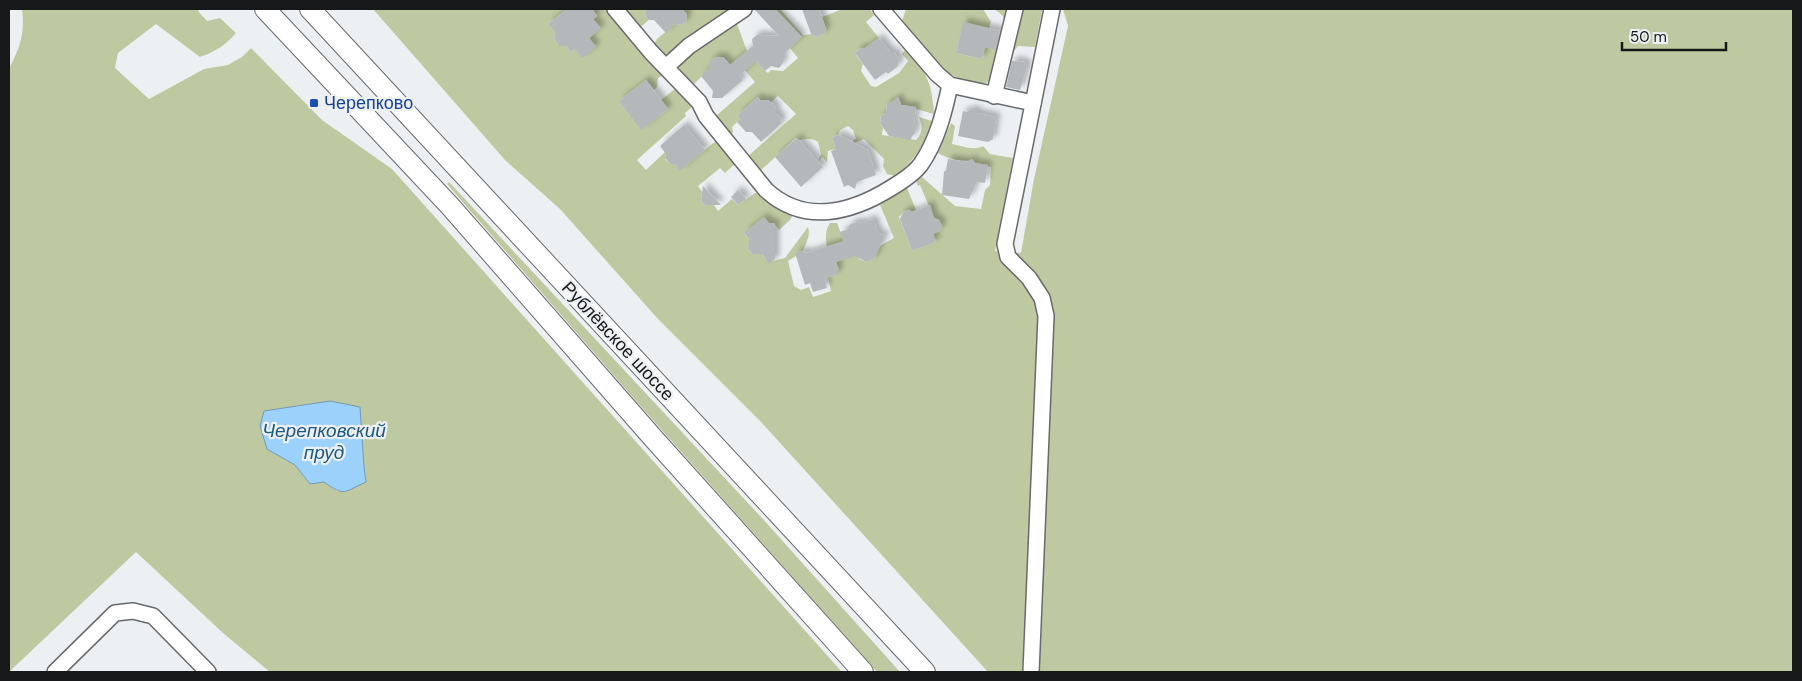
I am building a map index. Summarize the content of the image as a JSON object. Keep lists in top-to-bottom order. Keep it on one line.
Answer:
{"streets":{"main road":["Рублёвское шоссе"]},"water":["Черепковский пруд"],"places":{"transit":["Черепково"]},"scale_bar":"50 m"}
